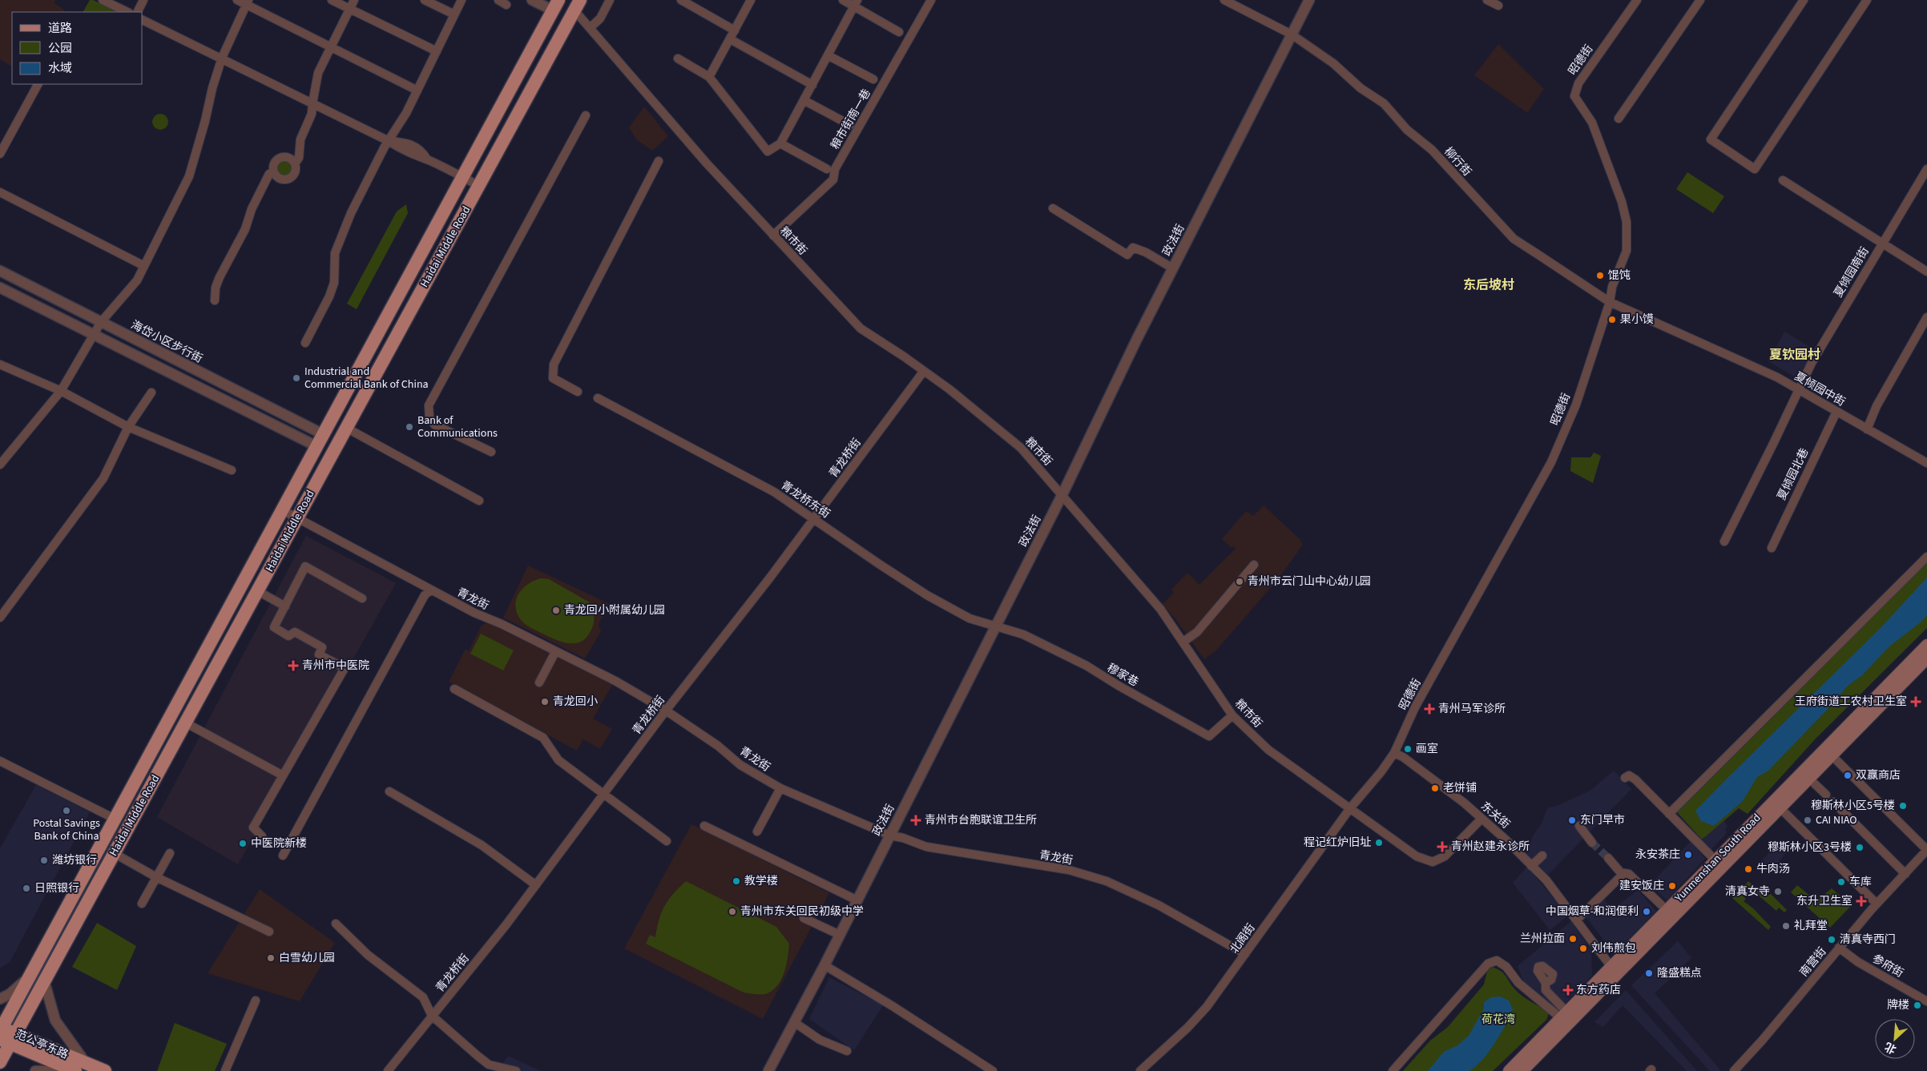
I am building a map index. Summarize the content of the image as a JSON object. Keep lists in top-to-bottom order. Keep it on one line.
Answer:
{"streets":{"main road":["Haidai Middle Road","Yunmenshan South Road","范公亭东路"],"street":["昭德街","粮市街南一巷","柳行街","政法街","粮市街","夏倾园南街","海岱小区步行街","夏倾园中街","青龙桥街","夏倾园北巷","青龙桥东街","青龙街","穆家巷","东关街","北阁街","南营街","参府街"]},"crossings":[["昭德街","柳行街"],["昭德街","粮市街"],["昭德街","夏倾园中街"],["昭德街","东关街"],["昭德街","北阁街"],["粮市街南一巷","粮市街"],["柳行街","政法街"],["柳行街","夏倾园中街"],["政法街","粮市街"],["政法街","青龙桥东街"],["政法街","青龙街"],["政法街","穆家巷"],["粮市街","Haidai Middle Road"],["粮市街","青龙桥街"],["粮市街","穆家巷"],["粮市街","东关街"],["粮市街","北阁街"],["Haidai Middle Road","海岱小区步行街"],["Haidai Middle Road","青龙街"],["Haidai Middle Road","范公亭东路"],["夏倾园南街","夏倾园中街"],["夏倾园中街","夏倾园北巷"],["青龙桥街","青龙桥东街"],["青龙桥街","青龙街"],["青龙桥东街","穆家巷"],["青龙街","北阁街"],["东关街","Yunmenshan South Road"],["南营街","参府街"]],"districts":["东后坡村","夏钦园村"],"parks":["荷花湾"],"places":{"other":["馄饨","果小馍","Industrial and Commercial Bank of China","Bank of Communications","青州市云门山中心幼儿园","青龙回小附属幼儿园","青龙回小","画室","双赢商店","老饼铺","穆斯林小区5号楼","Postal Savings Bank of China","东门早市","CAI NIAO","程记红炉旧址","中医院新楼","穆斯林小区3号楼","永安茶庄","潍坊银行","牛肉汤","教学楼","车库","建安饭庄","日照银行","清真女寺","青州市东关回民初级中学","中国烟草-和润便利","礼拜堂","兰州拉面","清真寺西门","刘伟煎包","白雪幼儿园","隆盛糕点","牌楼"],"health":["青州市中医院","王府街道工农村卫生室","青州马军诊所","青州市台胞联谊卫生所","青州赵建永诊所","东升卫生室","东方药店"]},"legend":["道路","公园","水域"],"north":"bottom left"}
